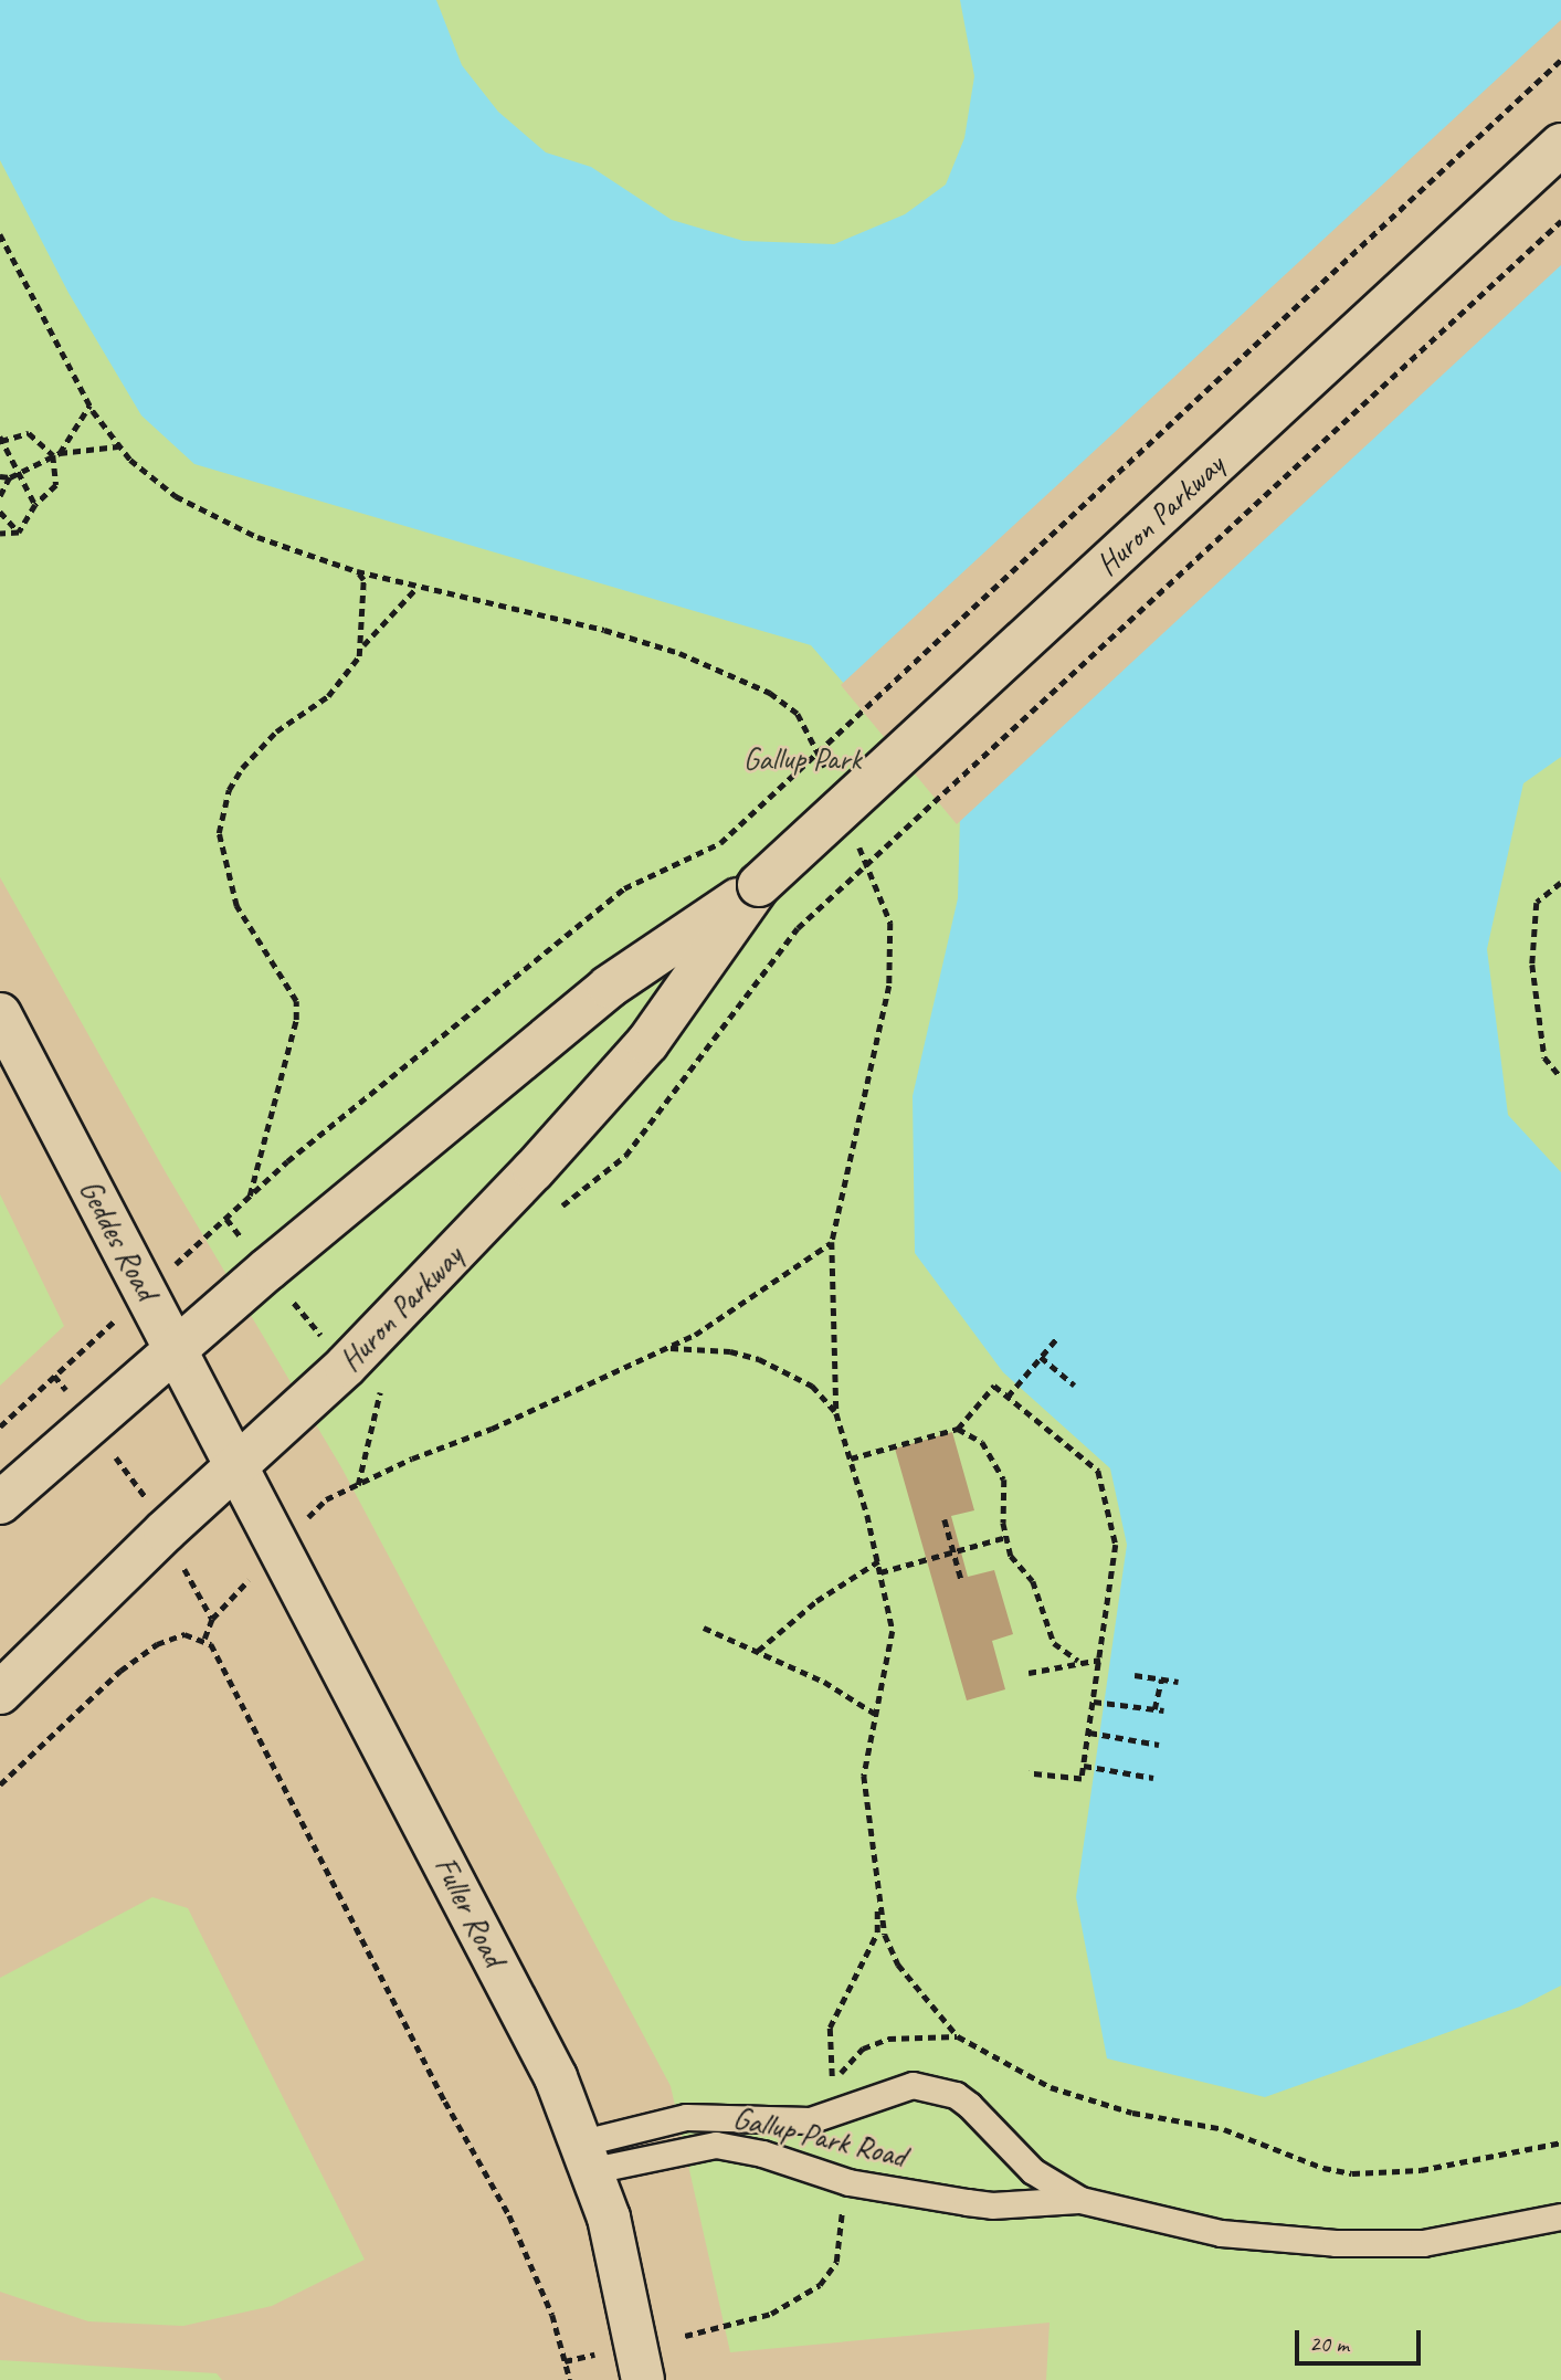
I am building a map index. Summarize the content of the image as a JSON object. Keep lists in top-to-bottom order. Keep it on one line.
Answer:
{"streets":{"main road":["Huron Parkway","Geddes Road","Fuller Road"],"lane":["Gallup Park Road"]},"crossings":[["Huron Parkway","Geddes Road"],["Huron Parkway","Fuller Road"],["Geddes Road","Fuller Road"],["Fuller Road","Gallup Park Road"]],"parks":["Gallup Park"],"scale_bar":"20 m"}
